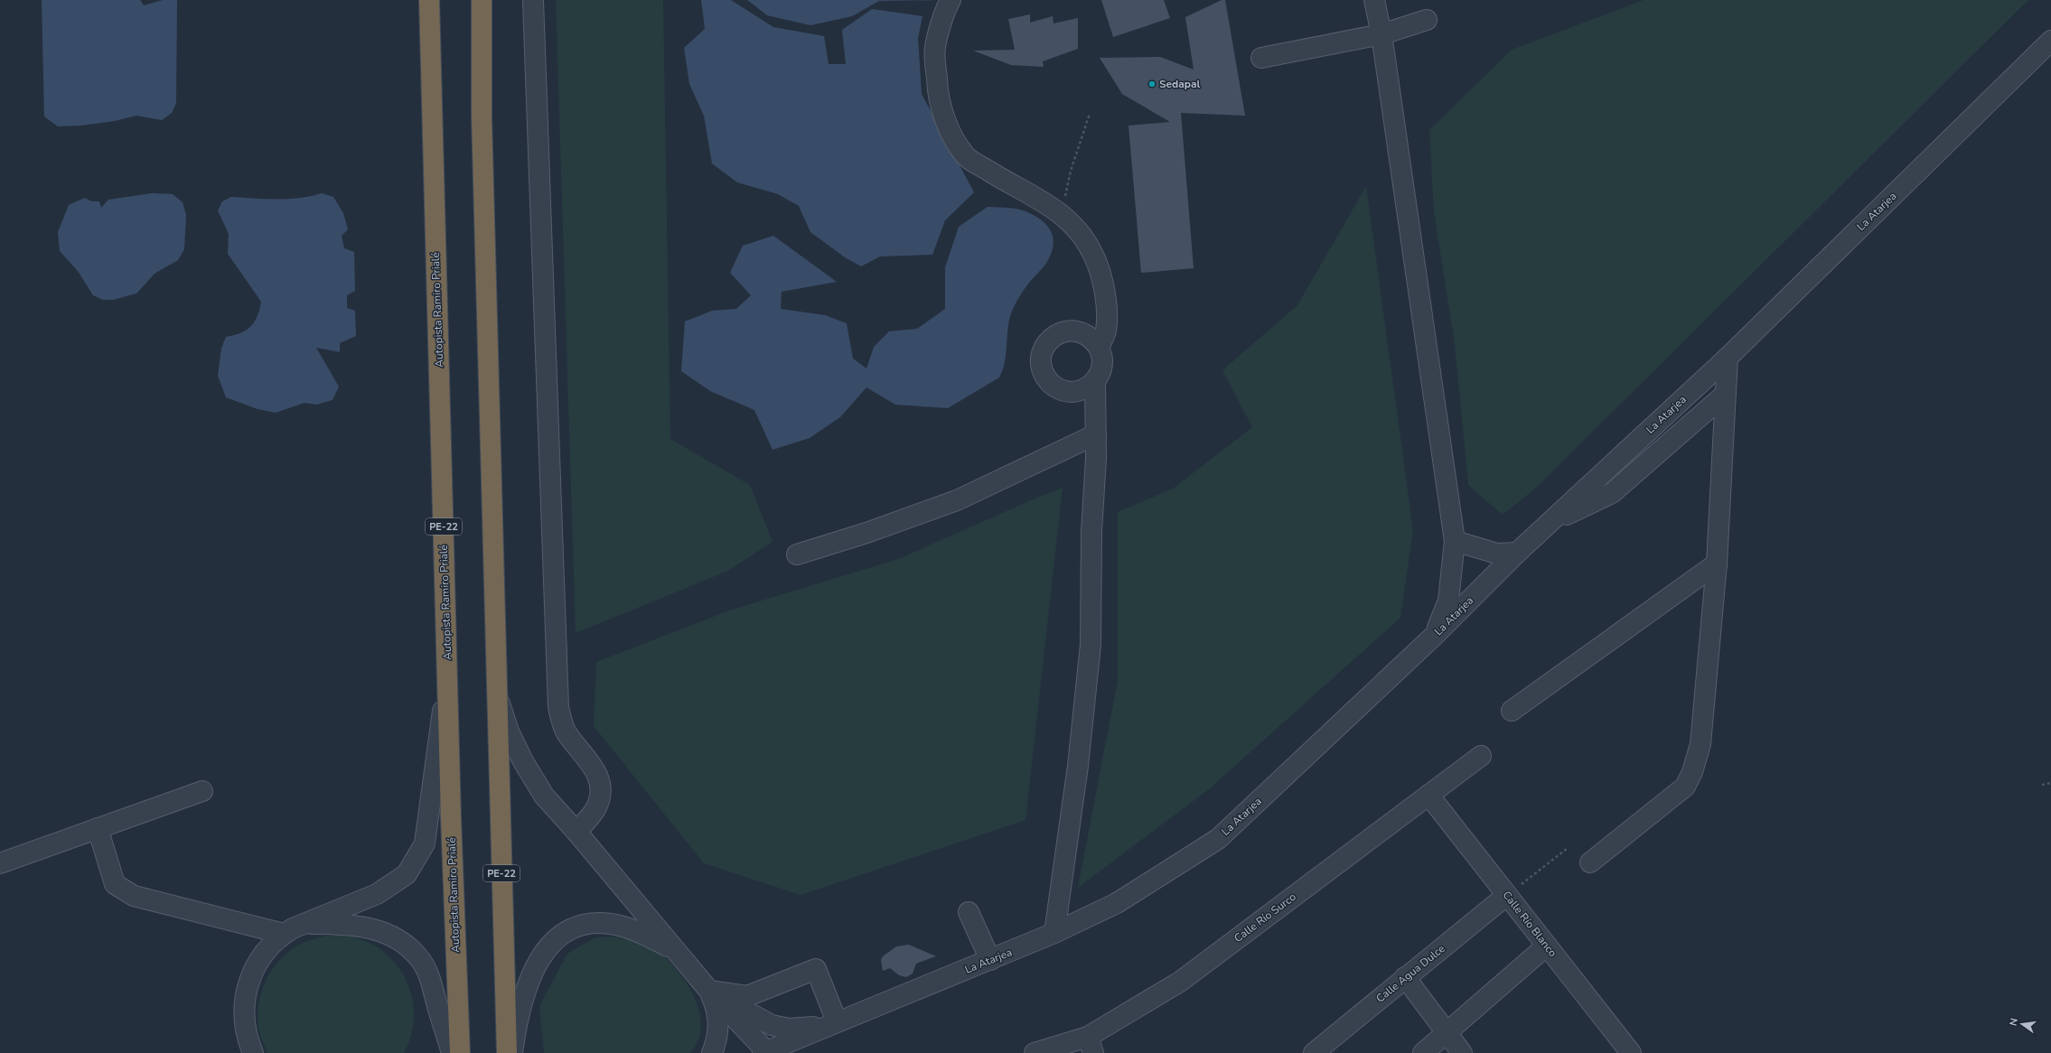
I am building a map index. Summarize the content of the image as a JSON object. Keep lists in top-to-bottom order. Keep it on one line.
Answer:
{"streets":{"highway":["Autopista Ramiro Prialé","PE-22"],"street":["La Atarjea","Calle Río Surco","Calle Río Blanco","Calle Agua Dulce"]},"crossings":[["Calle Río Surco","Calle Río Blanco"],["Calle Río Blanco","Calle Agua Dulce"]],"places":["Sedapal"],"north":"left"}
